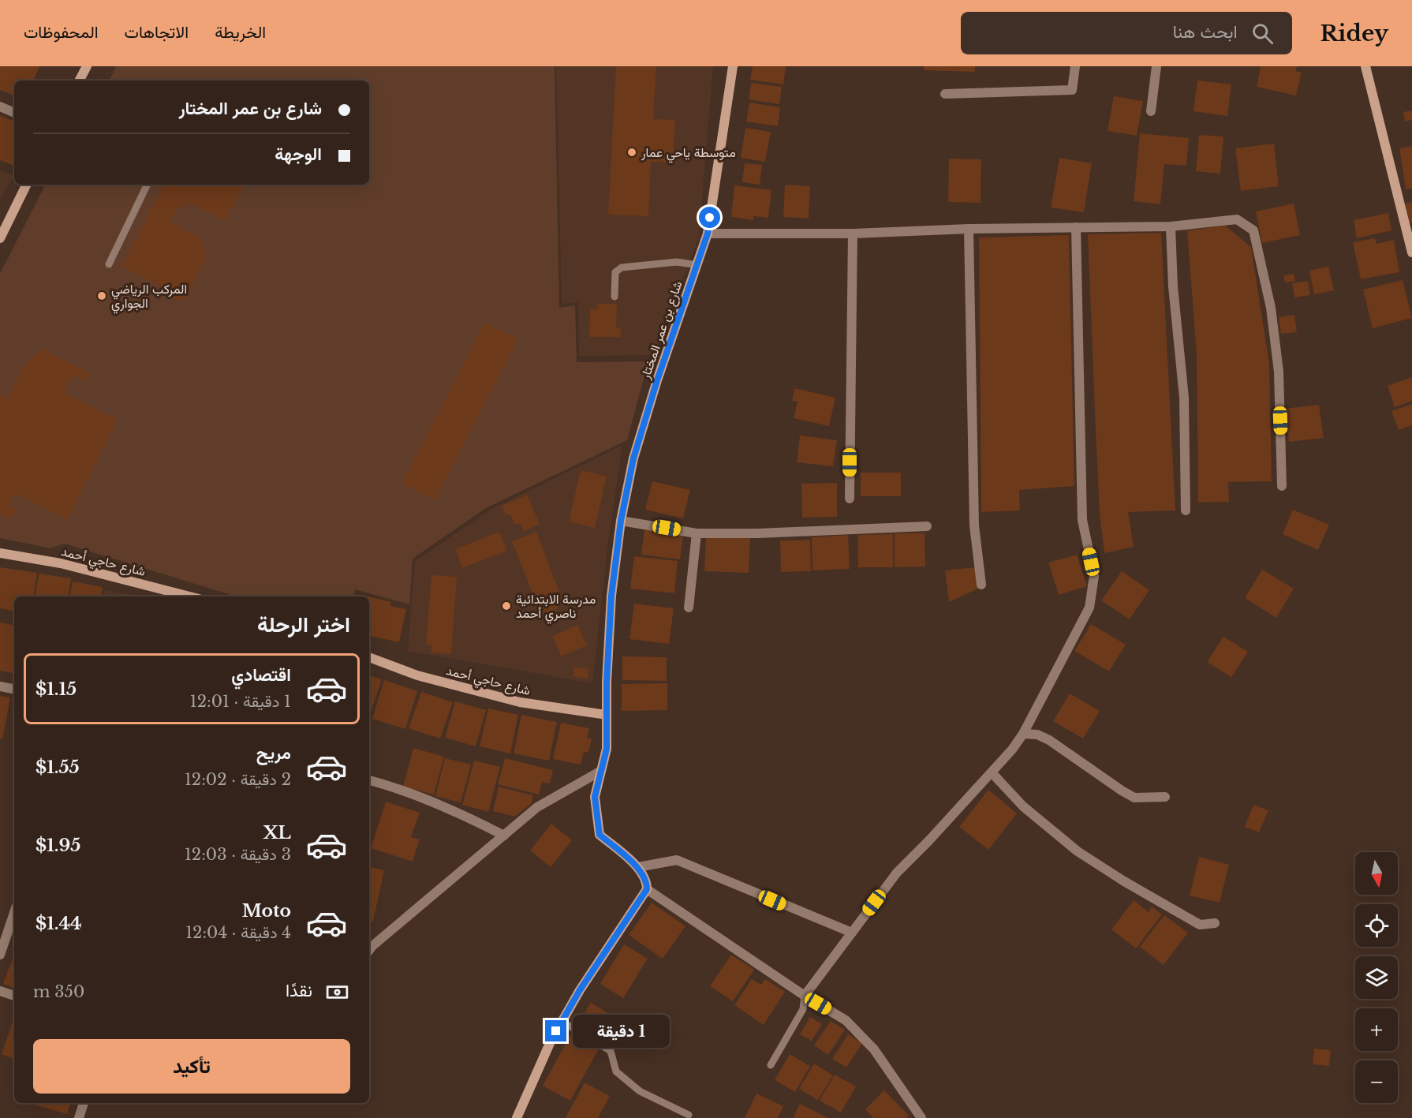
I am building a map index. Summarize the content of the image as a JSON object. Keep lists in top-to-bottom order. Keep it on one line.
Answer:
{"streets":{"street":["شارع بن عمر المختار","شارع حاجي أحمد"]},"crossings":[["شارع بن عمر المختار","شارع حاجي أحمد"]],"places":["متوسطة ياحي عمار","المركب الرياضي الجواري","مدرسة الابتدائية ناصري أحمد"],"north":"bottom","page":{"header":"Ridey","search":"ابحث هنا","nav":["الخريطة","الاتجاهات","المحفوظات"],"banner":["شارع بن عمر المختار","الوجهة"],"heading":"اختر الرحلة","list":[{"name":"اقتصادي","note":"1 دقيقة · 12:01","value":"$1.15"},{"name":"مريح","note":"2 دقيقة · 12:02","value":"$1.55"},{"name":"XL","note":"3 دقيقة · 12:03","value":"$1.95"},{"name":"Moto","note":"4 دقيقة · 12:04","value":"$1.44"}],"map_buttons":["+","−"],"pay":["نقدًا","350 m"],"bubble":"1 دقيقة","buttons":"تأكيد"}}
